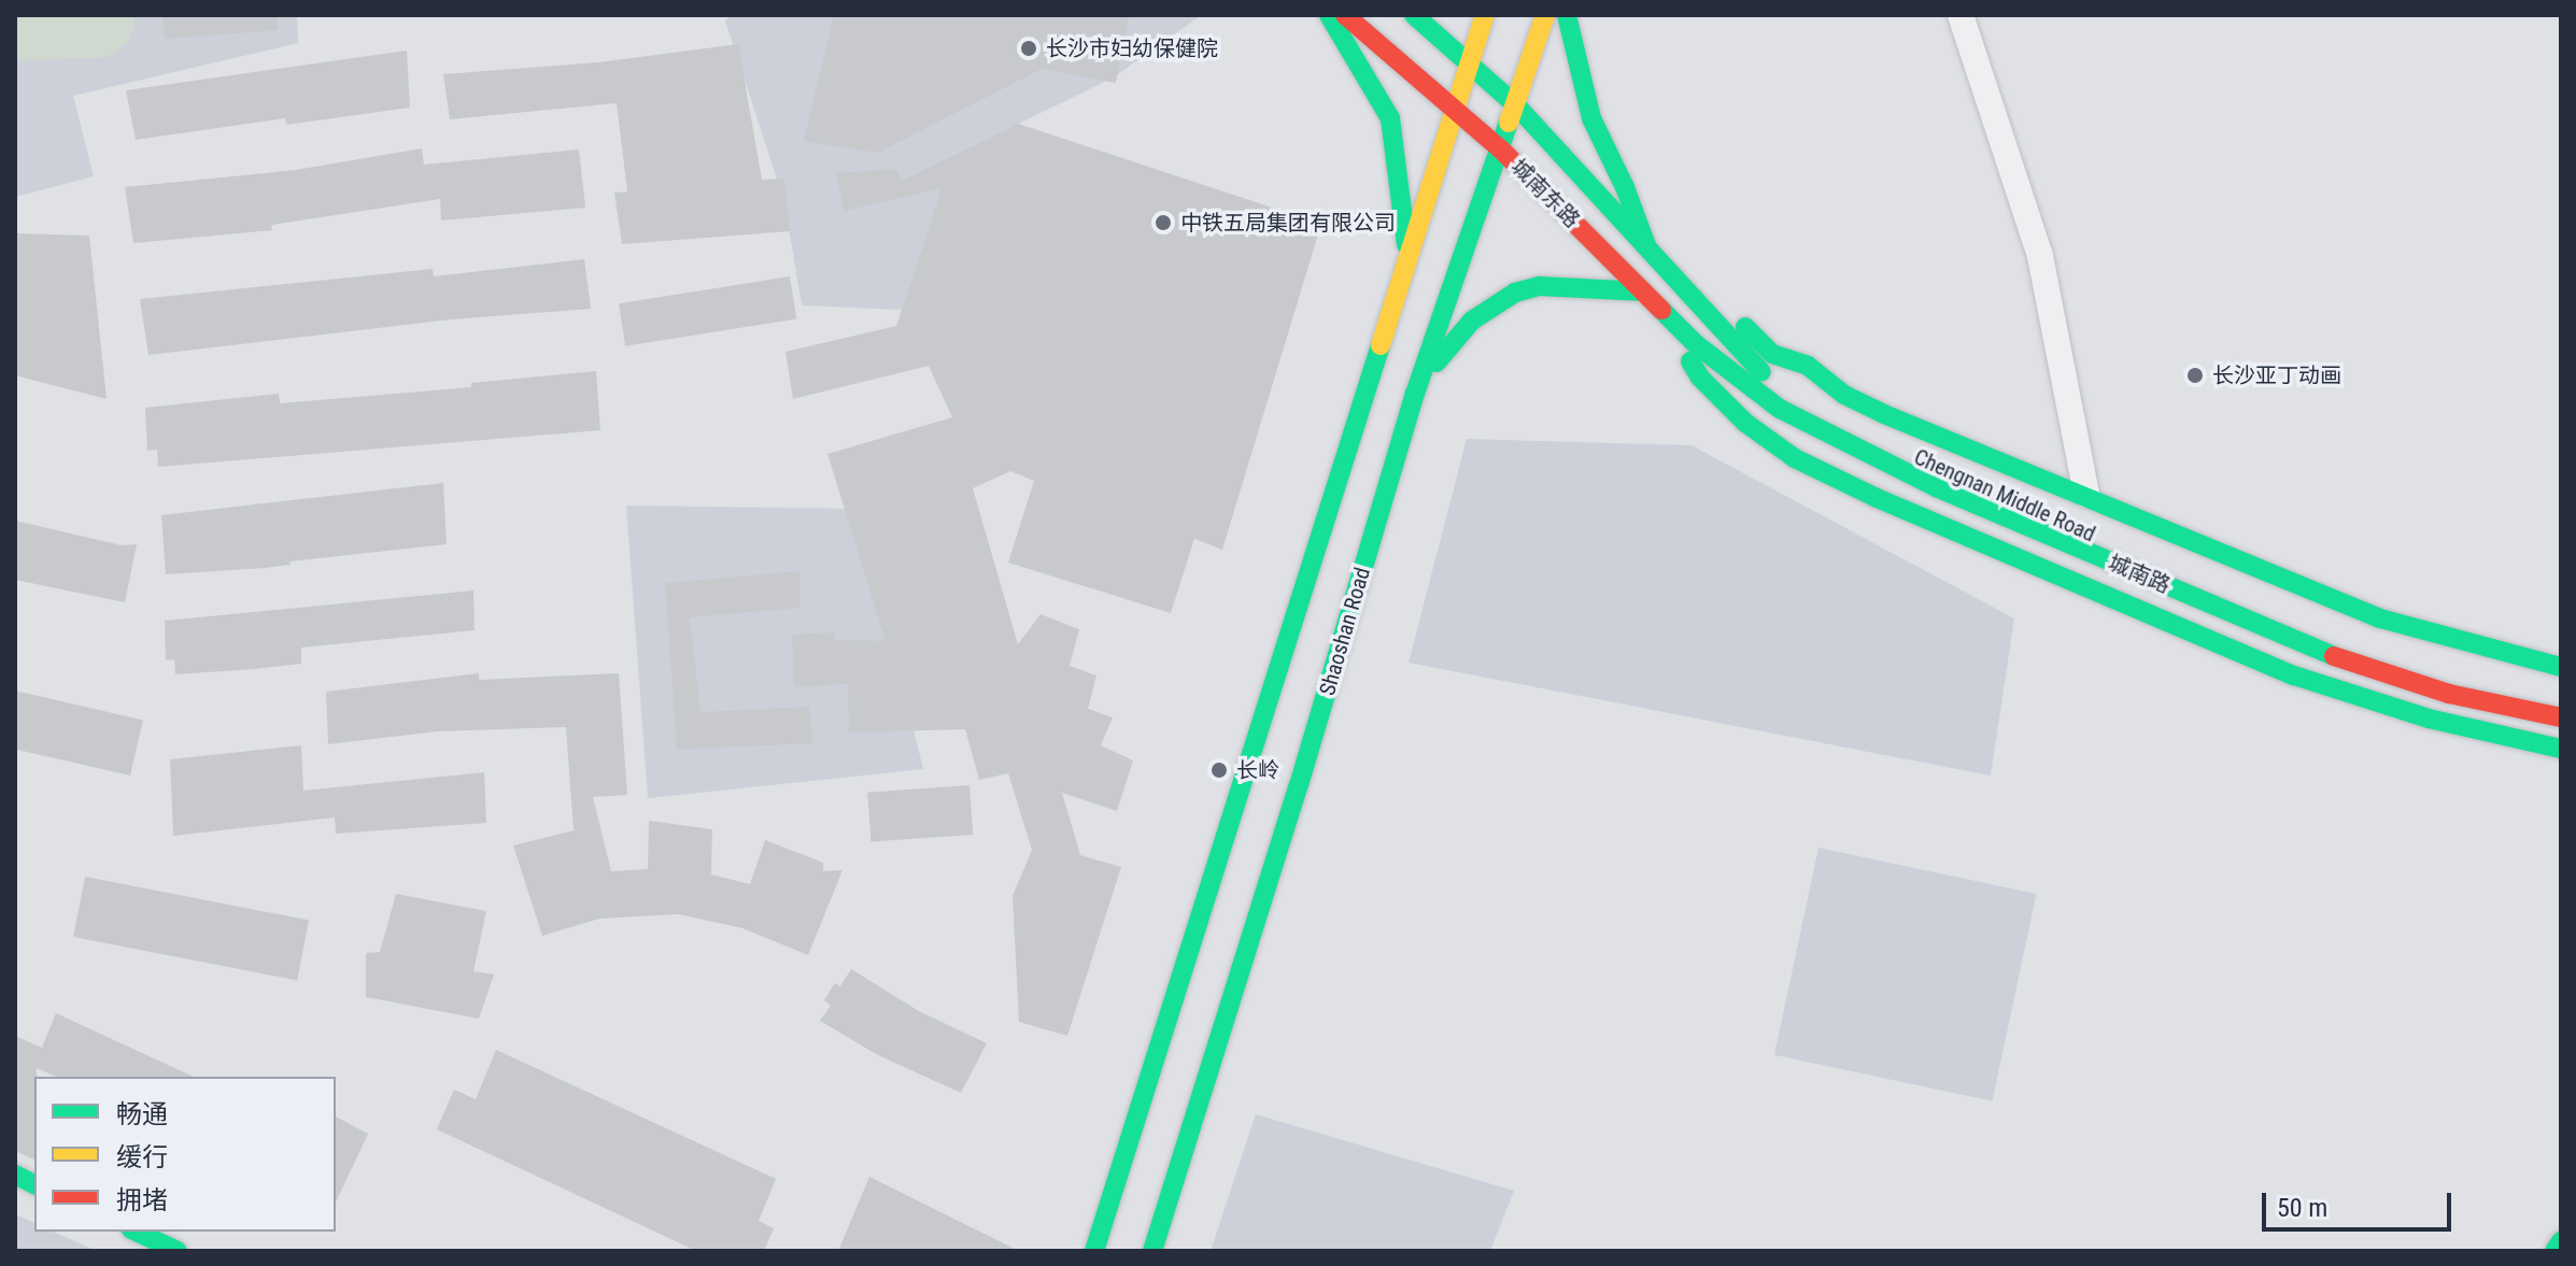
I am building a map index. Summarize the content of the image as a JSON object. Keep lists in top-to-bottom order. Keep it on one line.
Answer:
{"streets":{"main road":["城南东路","Chengnan Middle Road","城南路","Shaoshan Road"]},"crossings":[["城南东路","Chengnan Middle Road"],["城南东路","城南路"],["城南东路","Shaoshan Road"],["Chengnan Middle Road","城南路"]],"places":["长沙市妇幼保健院","中铁五局集团有限公司","长沙亚丁动画","长岭"],"legend":["畅通","缓行","拥堵"],"scale_bar":"50 m"}
